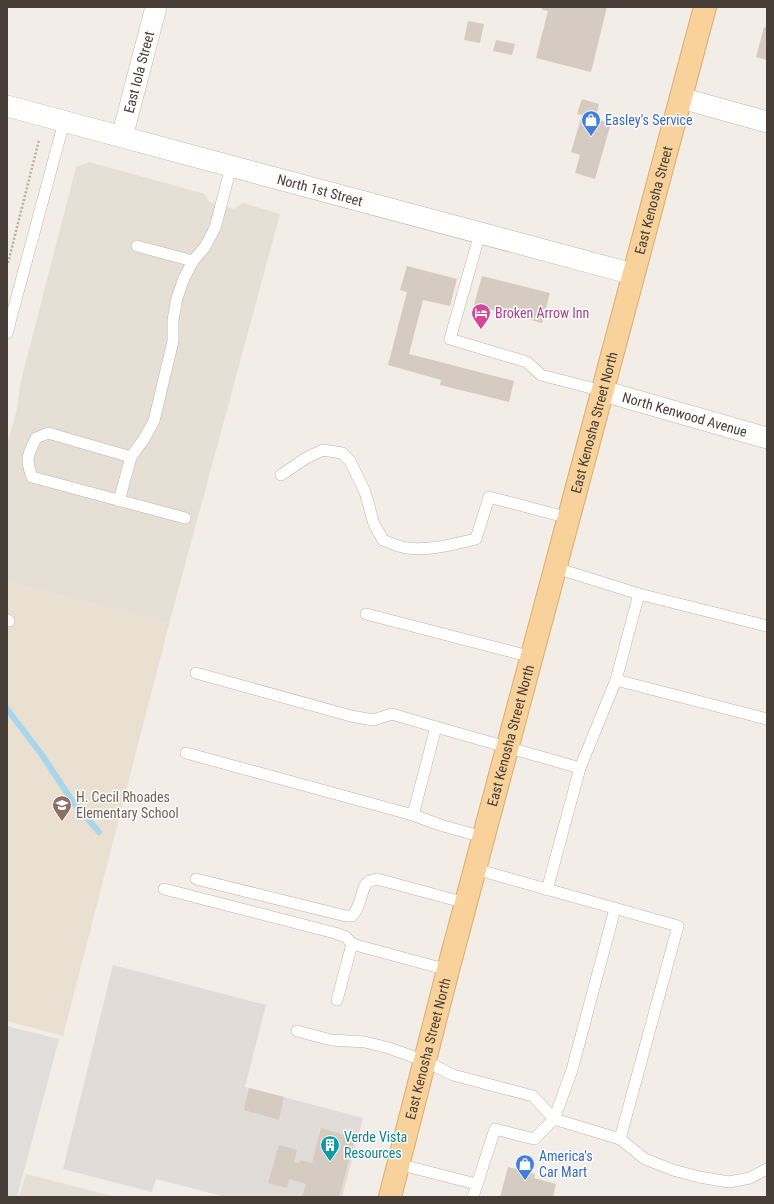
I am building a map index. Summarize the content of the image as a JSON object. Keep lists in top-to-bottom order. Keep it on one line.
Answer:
{"streets":{"main road":["East Kenosha Street","East Kenosha Street North"],"street":["East Iola Street","North 1st Street","North Kenwood Avenue"]},"crossings":[["East Iola Street","North 1st Street"],["North 1st Street","East Kenosha Street"],["North 1st Street","East Kenosha Street North"],["East Kenosha Street","East Kenosha Street North"],["North Kenwood Avenue","East Kenosha Street North"]],"places":{"shop":["Easley's Service","America's Car Mart"],"hotel":["Broken Arrow Inn"],"school or university":["H. Cecil Rhoades Elementary School"],"building":["Verde Vista Resources"]}}
